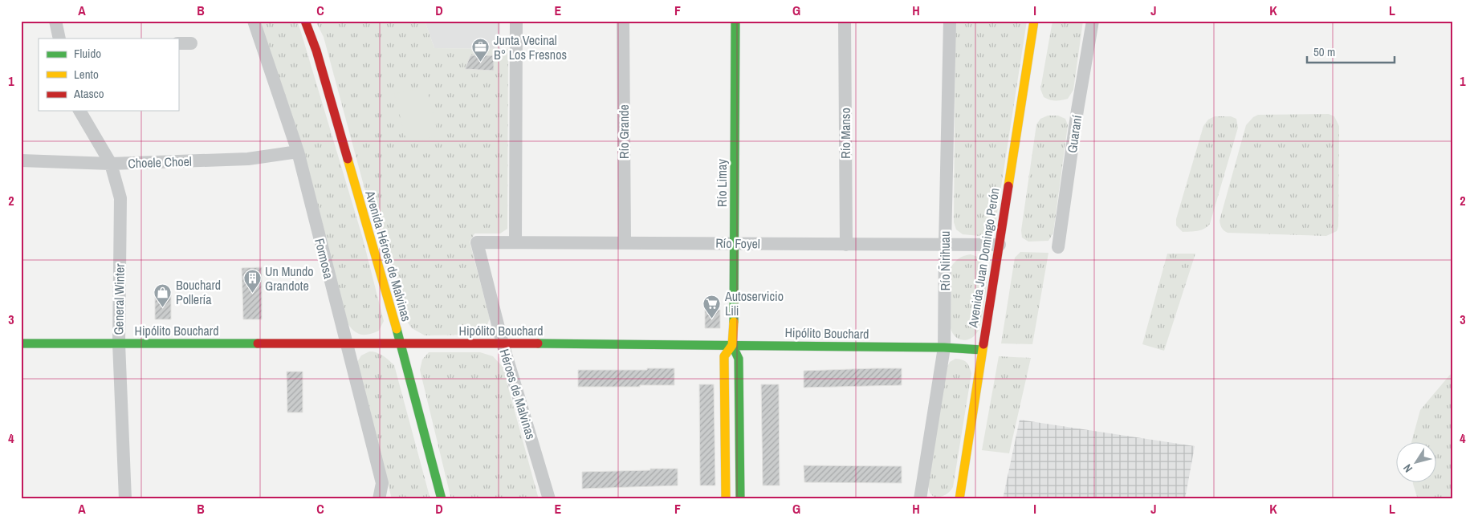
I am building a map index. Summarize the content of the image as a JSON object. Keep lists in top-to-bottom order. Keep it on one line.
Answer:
{"streets":{"street":["Río Grande","Río Manso","Guaraní","Choele Choel","Río Limay","Río Foyel","Avenida Héroes de Malvinas","Avenida Juan Domingo Perón","Formosa","Río Ñirihuau","General Winter","Hipólito Bouchard","Héroes de Malvinas"]},"crossings":[["Río Grande","Río Foyel"],["Río Manso","Río Foyel"],["Choele Choel","Formosa"],["Choele Choel","General Winter"],["Río Limay","Río Foyel"],["Río Limay","Hipólito Bouchard"],["Río Foyel","Avenida Juan Domingo Perón"],["Río Foyel","Río Ñirihuau"],["Río Foyel","Héroes de Malvinas"],["Avenida Héroes de Malvinas","Hipólito Bouchard"],["Avenida Juan Domingo Perón","Hipólito Bouchard"],["Formosa","Hipólito Bouchard"],["Río Ñirihuau","Hipólito Bouchard"],["General Winter","Hipólito Bouchard"],["Hipólito Bouchard","Héroes de Malvinas"]],"places":{"office":["Junta Vecinal B° Los Fresnos"],"building":["Un Mundo Grandote"],"shop":["Bouchard Pollería"],"supermarket":["Autoservicio Lili"]},"legend":["Fluido","Lento","Atasco"],"scale_bar":"50 m","north":"bottom left","grid":{"columns":["A","B","C","D","E","F","G","H","I","J","K","L"],"rows":["1","2","3","4"]}}
